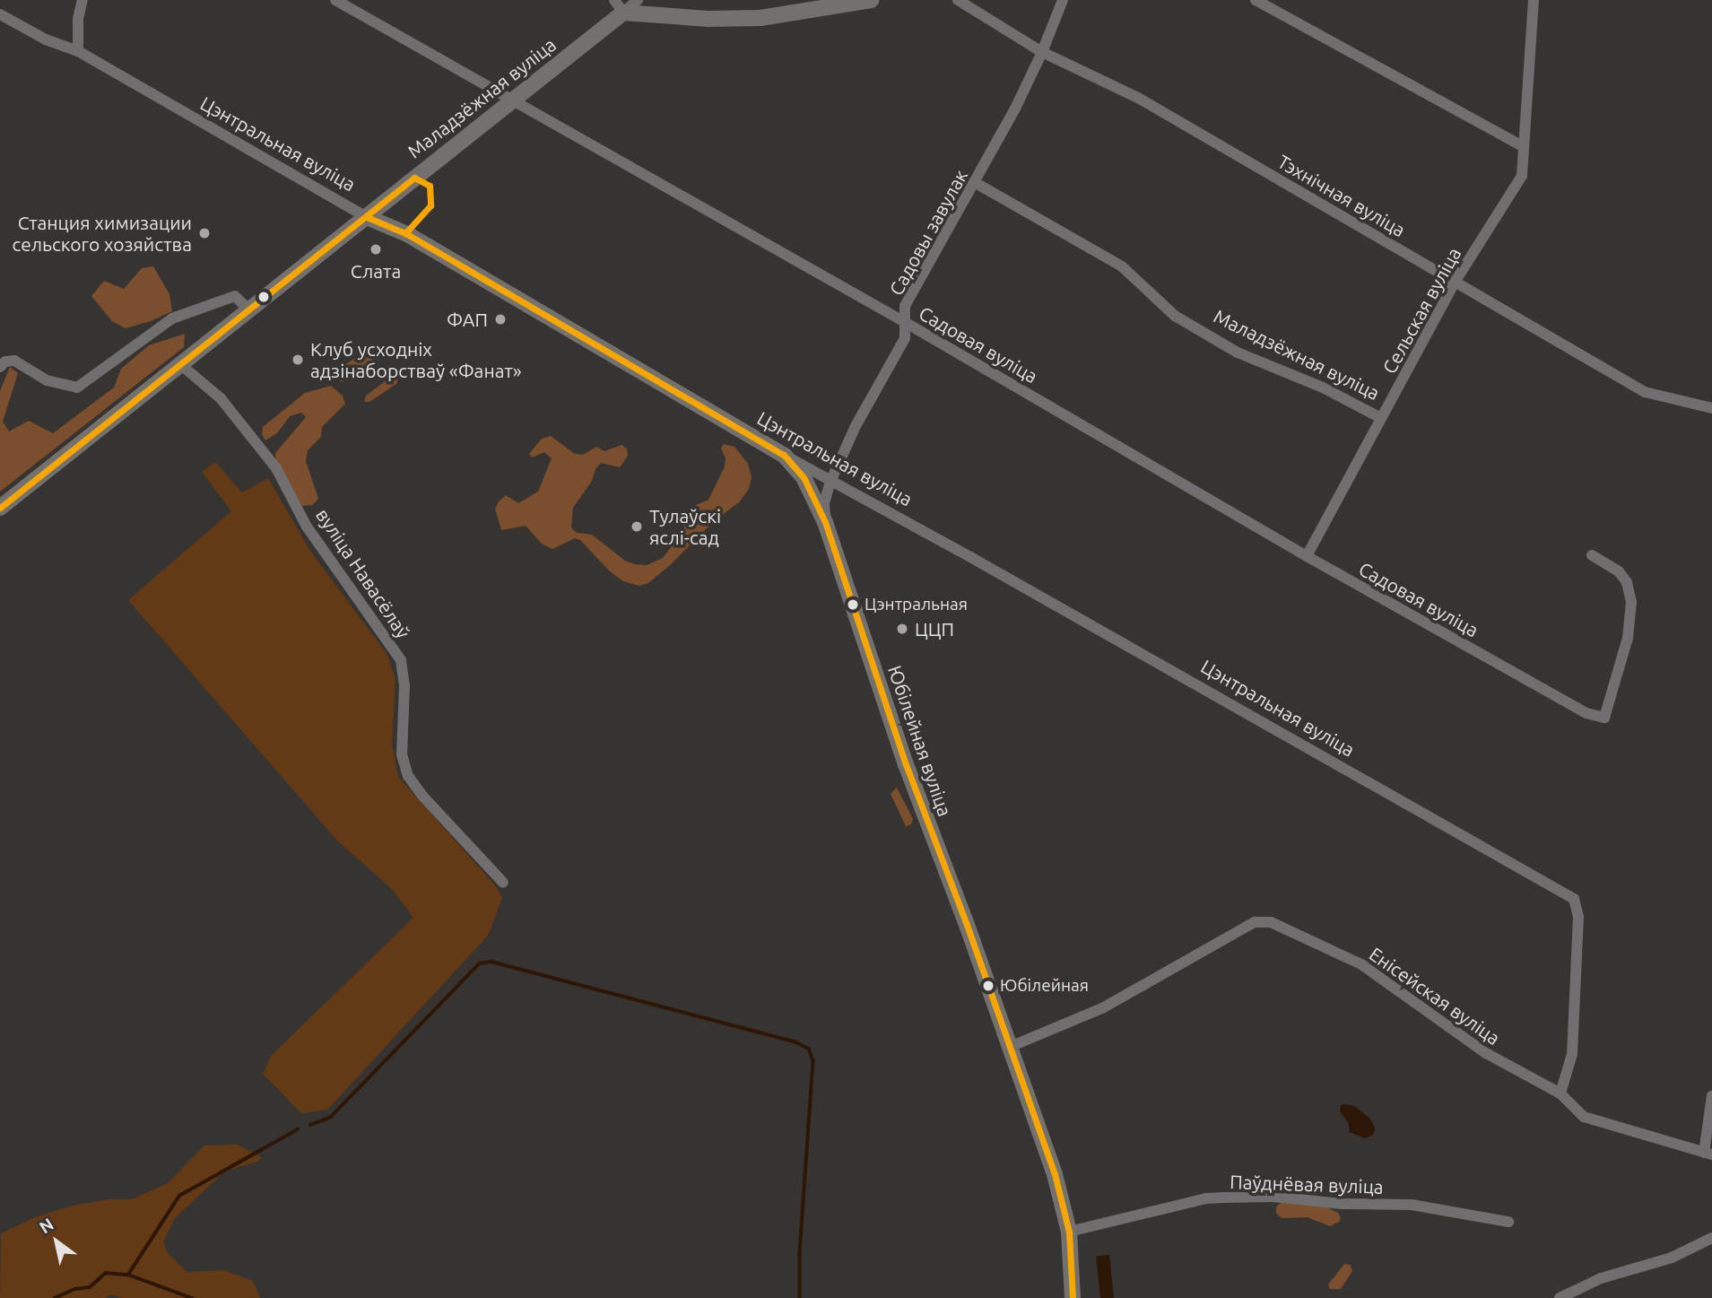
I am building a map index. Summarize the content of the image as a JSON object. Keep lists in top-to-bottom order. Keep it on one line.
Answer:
{"streets":{"main road":["Маладзёжная вуліца","Цэнтральная вуліца","Юбілейная вуліца"],"street":["Тэхнічная вуліца","Садовы завулак","Сельская вуліца","Садовая вуліца","вуліца Навасёлаў","Енісейская вуліца","Паўднёвая вуліца"]},"crossings":[["Маладзёжная вуліца","Цэнтральная вуліца"],["Маладзёжная вуліца","Садовы завулак"],["Маладзёжная вуліца","Сельская вуліца"],["Маладзёжная вуліца","Садовая вуліца"],["Маладзёжная вуліца","вуліца Навасёлаў"],["Цэнтральная вуліца","Садовы завулак"],["Цэнтральная вуліца","Юбілейная вуліца"],["Цэнтральная вуліца","Енісейская вуліца"],["Тэхнічная вуліца","Садовы завулак"],["Тэхнічная вуліца","Сельская вуліца"],["Садовы завулак","Садовая вуліца"],["Садовы завулак","Юбілейная вуліца"],["Сельская вуліца","Садовая вуліца"],["Юбілейная вуліца","Енісейская вуліца"],["Юбілейная вуліца","Паўднёвая вуліца"]],"places":["Станция химизации сельского хозяйства","Слата","ФАП","Клуб усходніх адзінаборстваў «Фанат»","Тулаўскі яслі-сад","Цэнтральная","ЦЦП","Юбілейная"],"north":"top left"}
